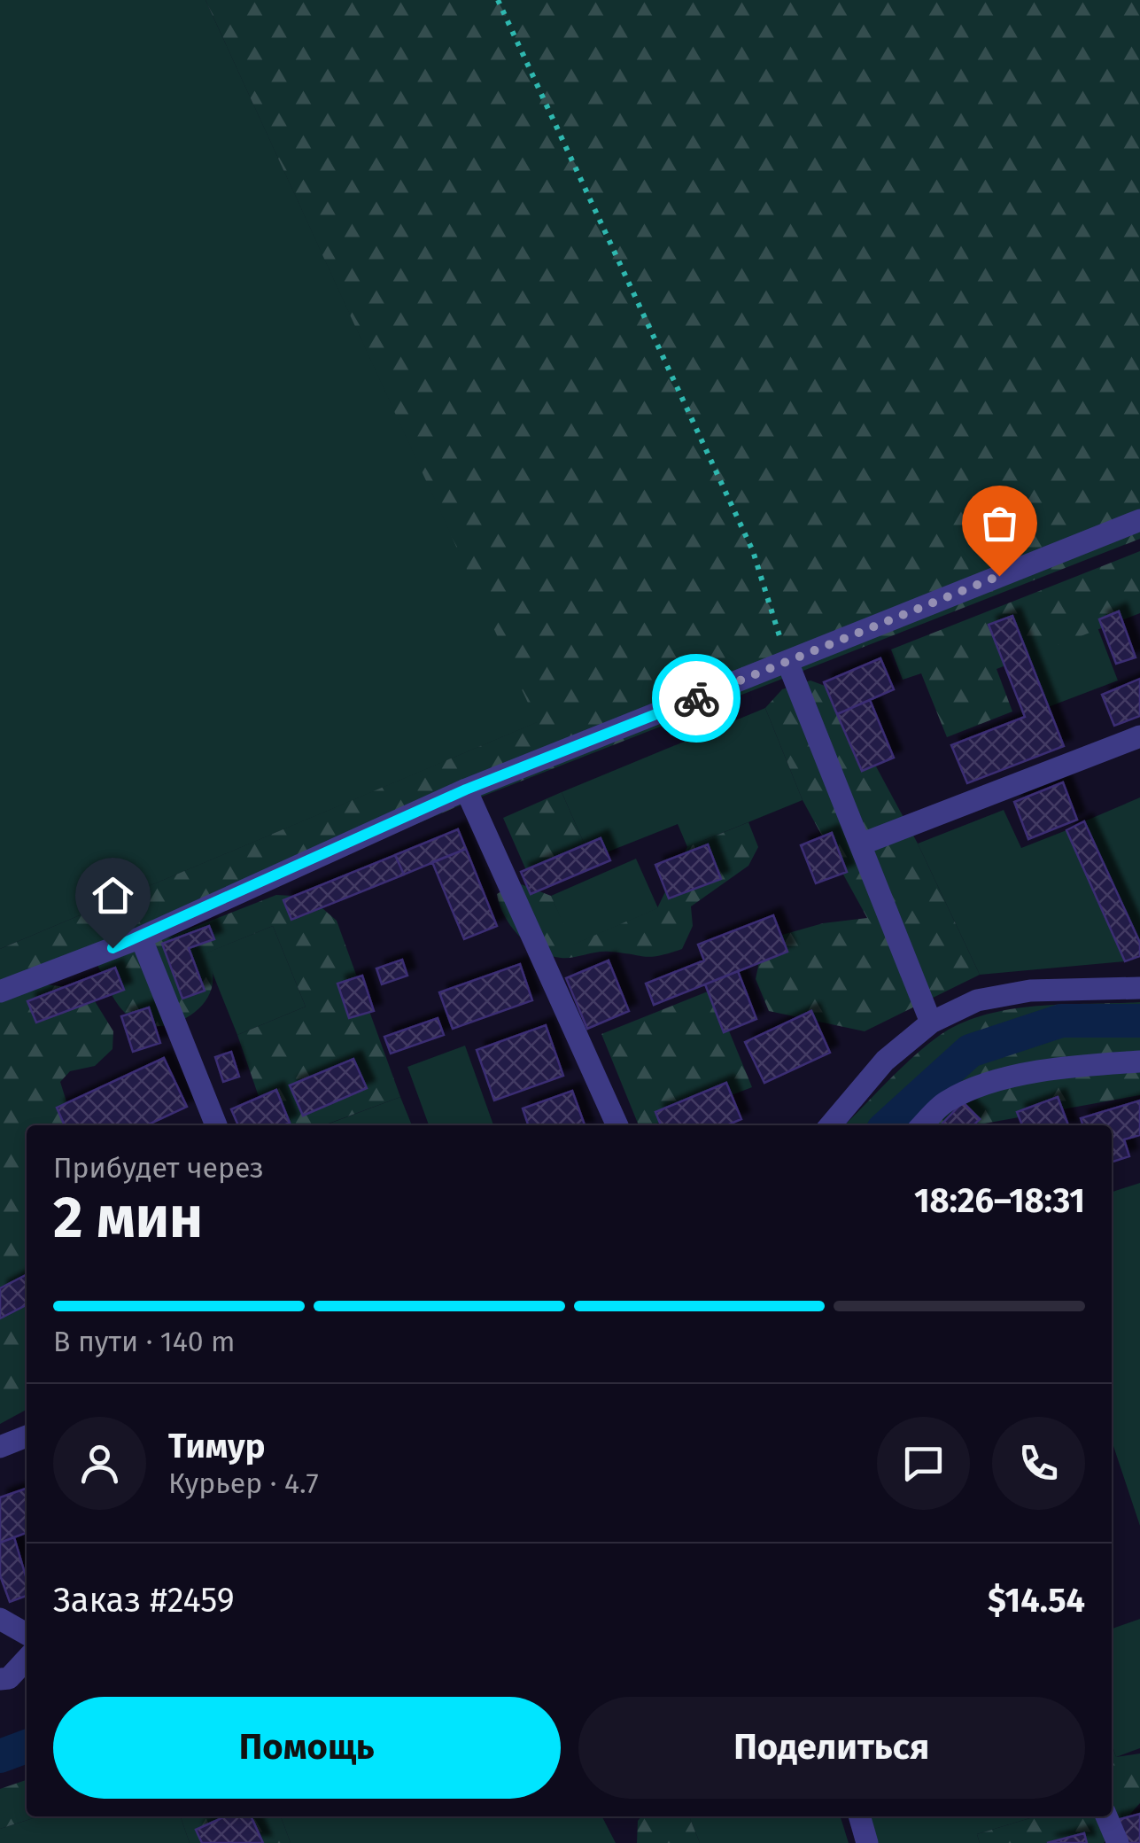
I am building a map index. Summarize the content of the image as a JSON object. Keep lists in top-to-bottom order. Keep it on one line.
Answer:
{"page":{"heading":["2 мин","Прибудет через","18:26–18:31"],"panel":["Тимур","Курьер · 4.7","Заказ #2459","$14.54"],"bar":"В пути · 140 m","buttons":["Помощь","Поделиться"]}}
